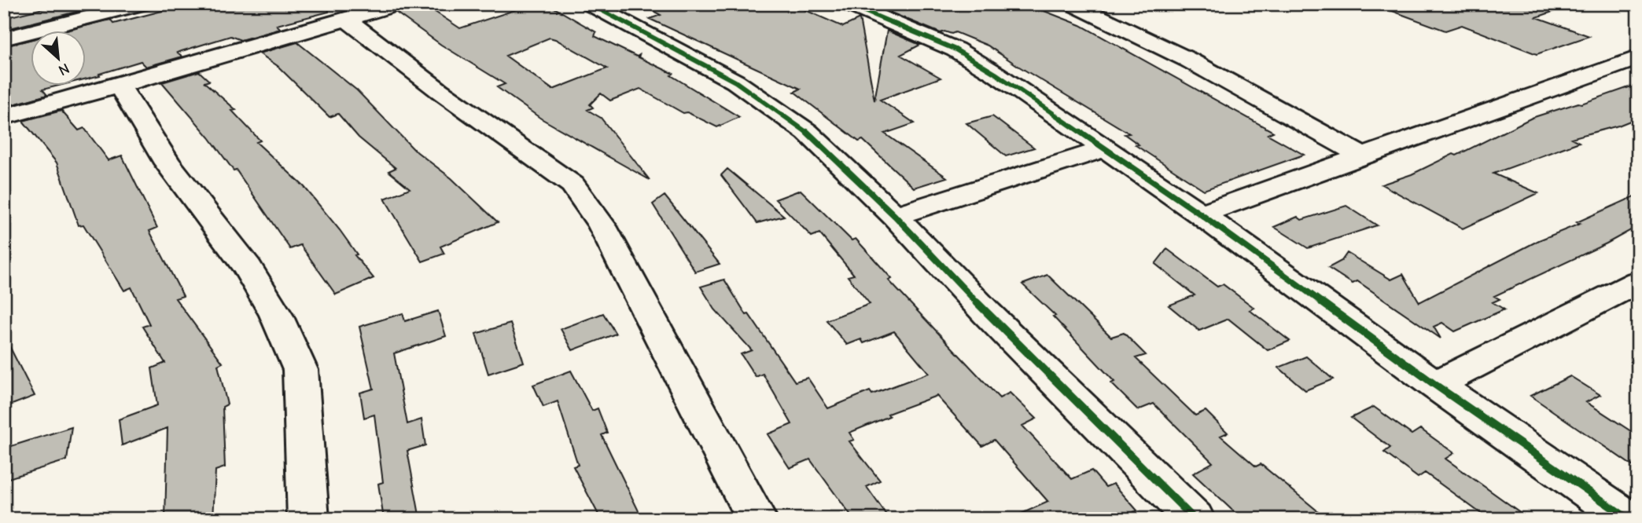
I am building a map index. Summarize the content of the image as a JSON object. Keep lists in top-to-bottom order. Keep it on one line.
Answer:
{"north":"bottom right"}
